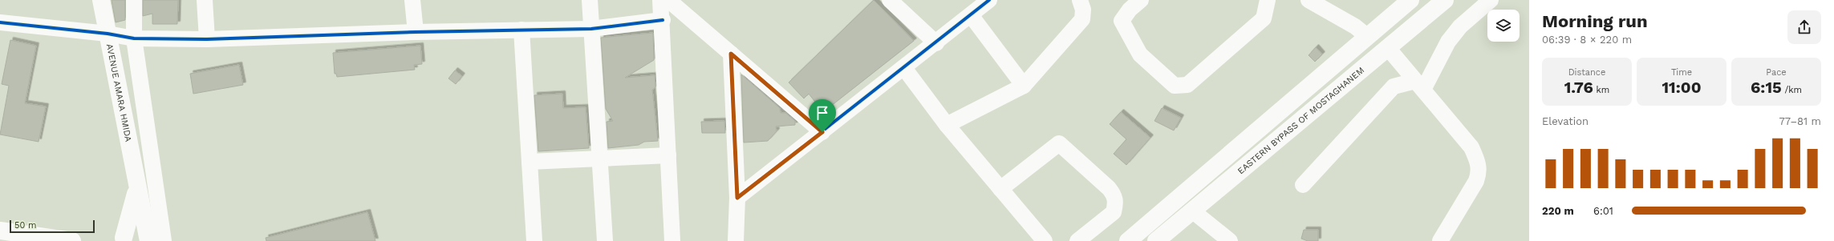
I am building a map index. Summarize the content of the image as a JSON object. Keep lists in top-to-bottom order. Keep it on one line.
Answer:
{"streets":{"main road":["AVENUE AMARA HMIDA","EASTERN BYPASS OF MOSTAGHANEM"]},"scale_bar":"50 m","page":{"heading":["Morning run","06:39 · 8 × 220 m"],"stats":[["Distance","1.76 km"],["Time","11:00"],["Pace","6:15 /km"]],"chart":["Elevation","77–81 m"],"list":[{"name":"220 m","note":"6:01"}],"scale":"50 m"}}
